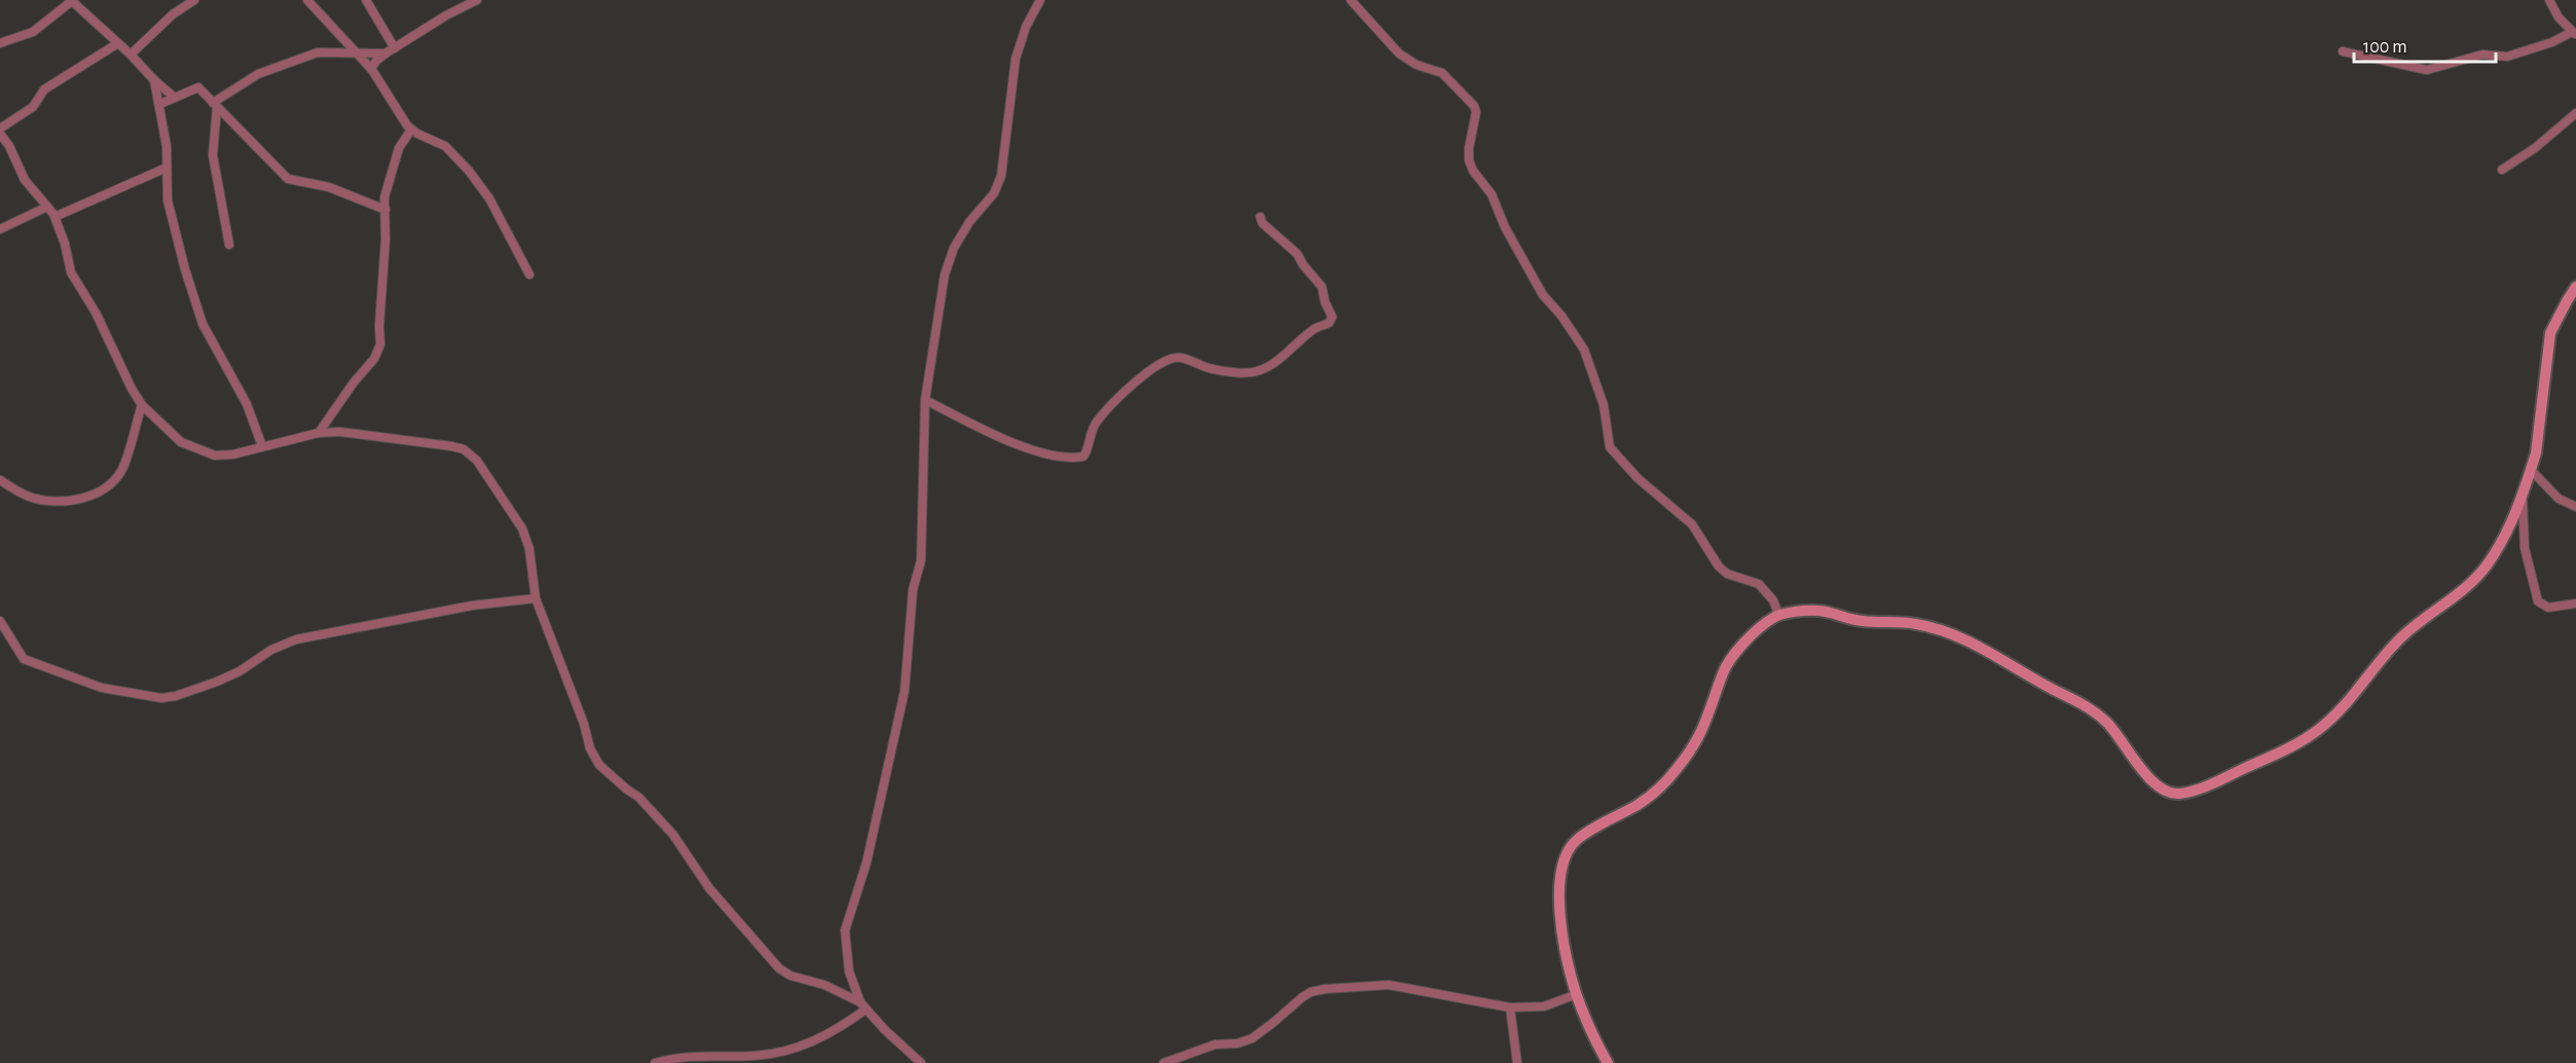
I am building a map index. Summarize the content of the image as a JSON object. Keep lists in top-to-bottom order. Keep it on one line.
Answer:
{"scale_bar":"100 m"}
